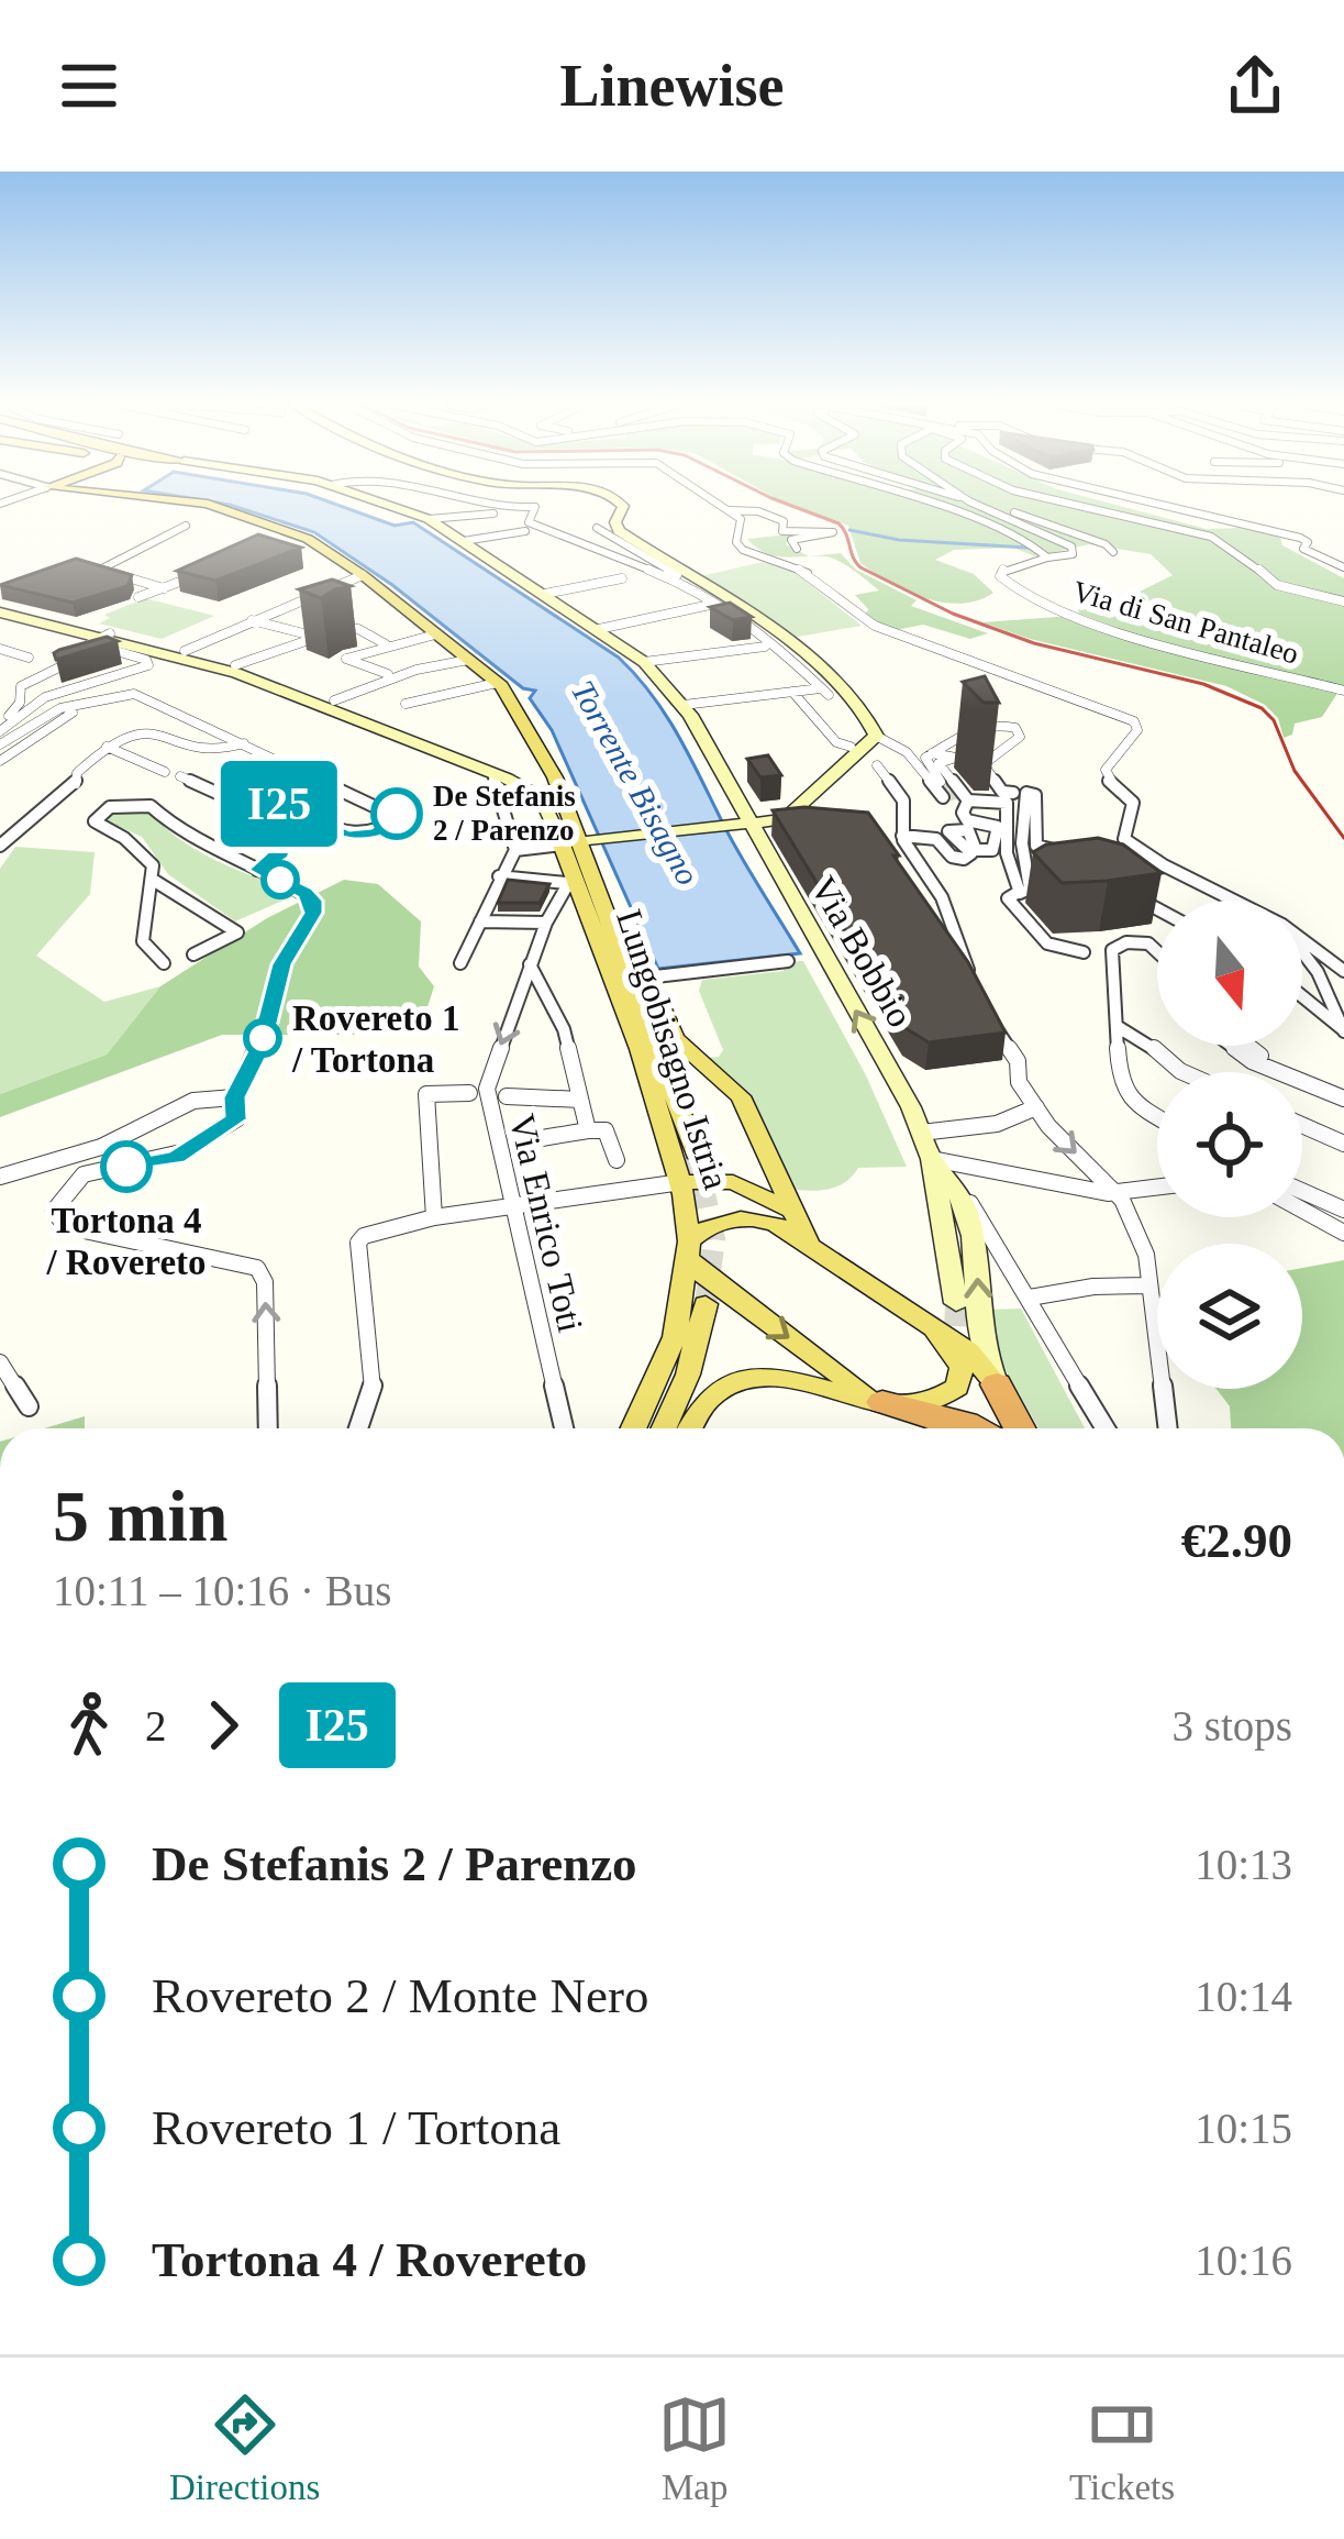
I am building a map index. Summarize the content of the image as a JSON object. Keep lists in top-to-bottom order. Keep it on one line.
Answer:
{"streets":{"main road":["Via Bobbio","Lungobisagno Istria"],"street":["Via di San Pantaleo","Via Enrico Toti"]},"crossings":[["Lungobisagno Istria","Via Enrico Toti"]],"water":["Torrente Bisagno"],"places":["De Stefanis 2 / Parenzo","Rovereto 1 / Tortona","Tortona 4 / Rovereto"],"lines":["bus line I25"],"north":"bottom","page":{"header":"Linewise","on_map":"I25","heading":["5 min","10:11 – 10:16 · Bus","€2.90"],"legs":["2","I25","3 stops"],"list":[{"name":"De Stefanis 2 / Parenzo","value":"10:13"},{"name":"Rovereto 2 / Monte Nero","value":"10:14"},{"name":"Rovereto 1 / Tortona","value":"10:15"},{"name":"Tortona 4 / Rovereto","value":"10:16"}],"tabs":["Directions","Map","Tickets"]}}
